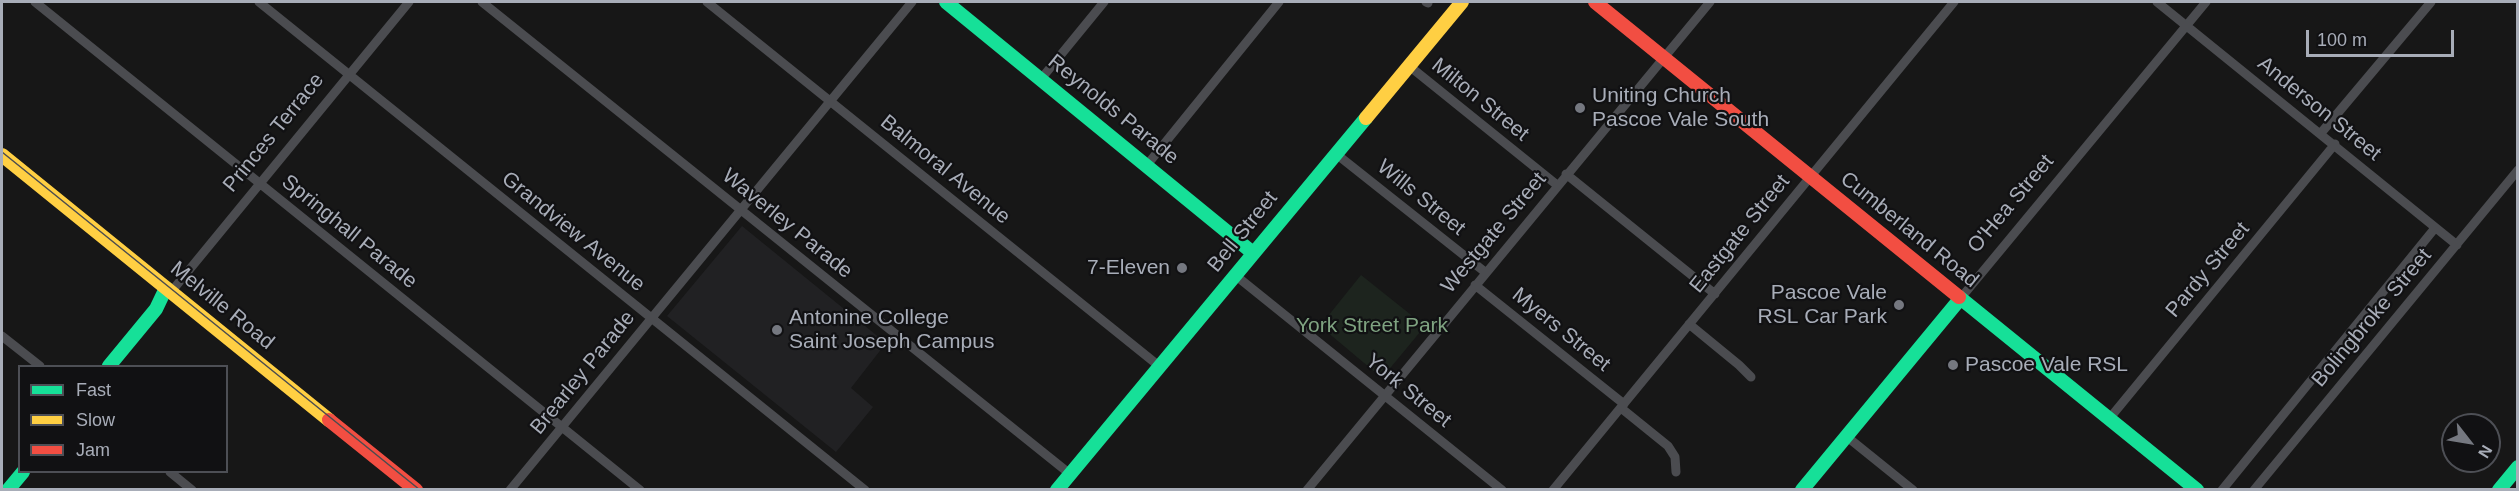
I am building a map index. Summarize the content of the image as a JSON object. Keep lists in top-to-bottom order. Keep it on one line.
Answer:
{"streets":{"main road":["Reynolds Parade","Princes Terrace","O'Hea Street","Cumberland Road","Bell Street","Melville Road"],"street":["Milton Street","Anderson Street","Balmoral Avenue","Wills Street","Waverley Parade","Springhall Parade","Grandview Avenue","Westgate Street","Eastgate Street","Pardy Street","Bolingbroke Street","Myers Street","Brearley Parade","York Street"]},"crossings":[["Milton Street","Bell Street"],["Milton Street","Westgate Street"],["Anderson Street","O'Hea Street"],["Anderson Street","Pardy Street"],["Anderson Street","Bolingbroke Street"],["Reynolds Parade","Bell Street"],["Princes Terrace","Springhall Parade"],["Princes Terrace","Grandview Avenue"],["Princes Terrace","Melville Road"],["Balmoral Avenue","Bell Street"],["Balmoral Avenue","Brearley Parade"],["Wills Street","Bell Street"],["Wills Street","Westgate Street"],["O'Hea Street","Cumberland Road"],["Waverley Parade","Bell Street"],["Waverley Parade","Brearley Parade"],["Cumberland Road","Westgate Street"],["Cumberland Road","Eastgate Street"],["Cumberland Road","Pardy Street"],["Springhall Parade","Brearley Parade"],["Grandview Avenue","Brearley Parade"],["Bell Street","York Street"],["Westgate Street","Myers Street"],["Westgate Street","York Street"],["Eastgate Street","Myers Street"]],"parks":["York Street Park"],"places":["Uniting Church Pascoe Vale South","7-Eleven","Pascoe Vale RSL Car Park","Antonine College Saint Joseph Campus","Pascoe Vale RSL"],"legend":["Fast","Slow","Jam"],"scale_bar":"100 m","north":"bottom right"}
